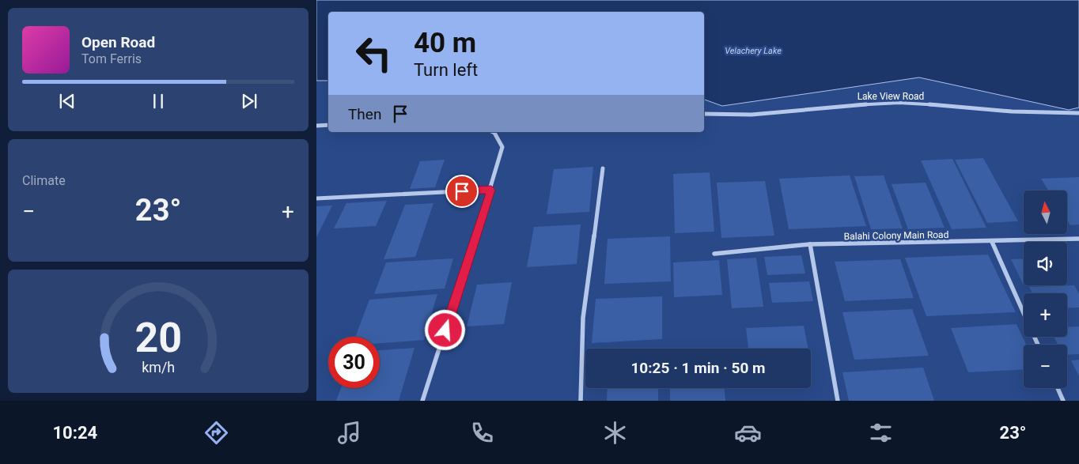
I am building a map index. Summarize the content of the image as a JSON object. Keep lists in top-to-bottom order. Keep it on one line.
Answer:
{"streets":{"street":["Lake View Road","Balahi Colony Main Road"]},"water":["Velachery Lake"],"north":"top","page":{"turn":["40 m","Turn left"],"song":["Open Road","Tom Ferris"],"then":"Then","tile":"Climate","map_buttons":["+","−"],"heat":["−","23°","+"],"limit":"30","trip":"10:25 · 1 min · 50 m","tabs":["10:24","23°"],"gauge":["20","km/h"]}}
